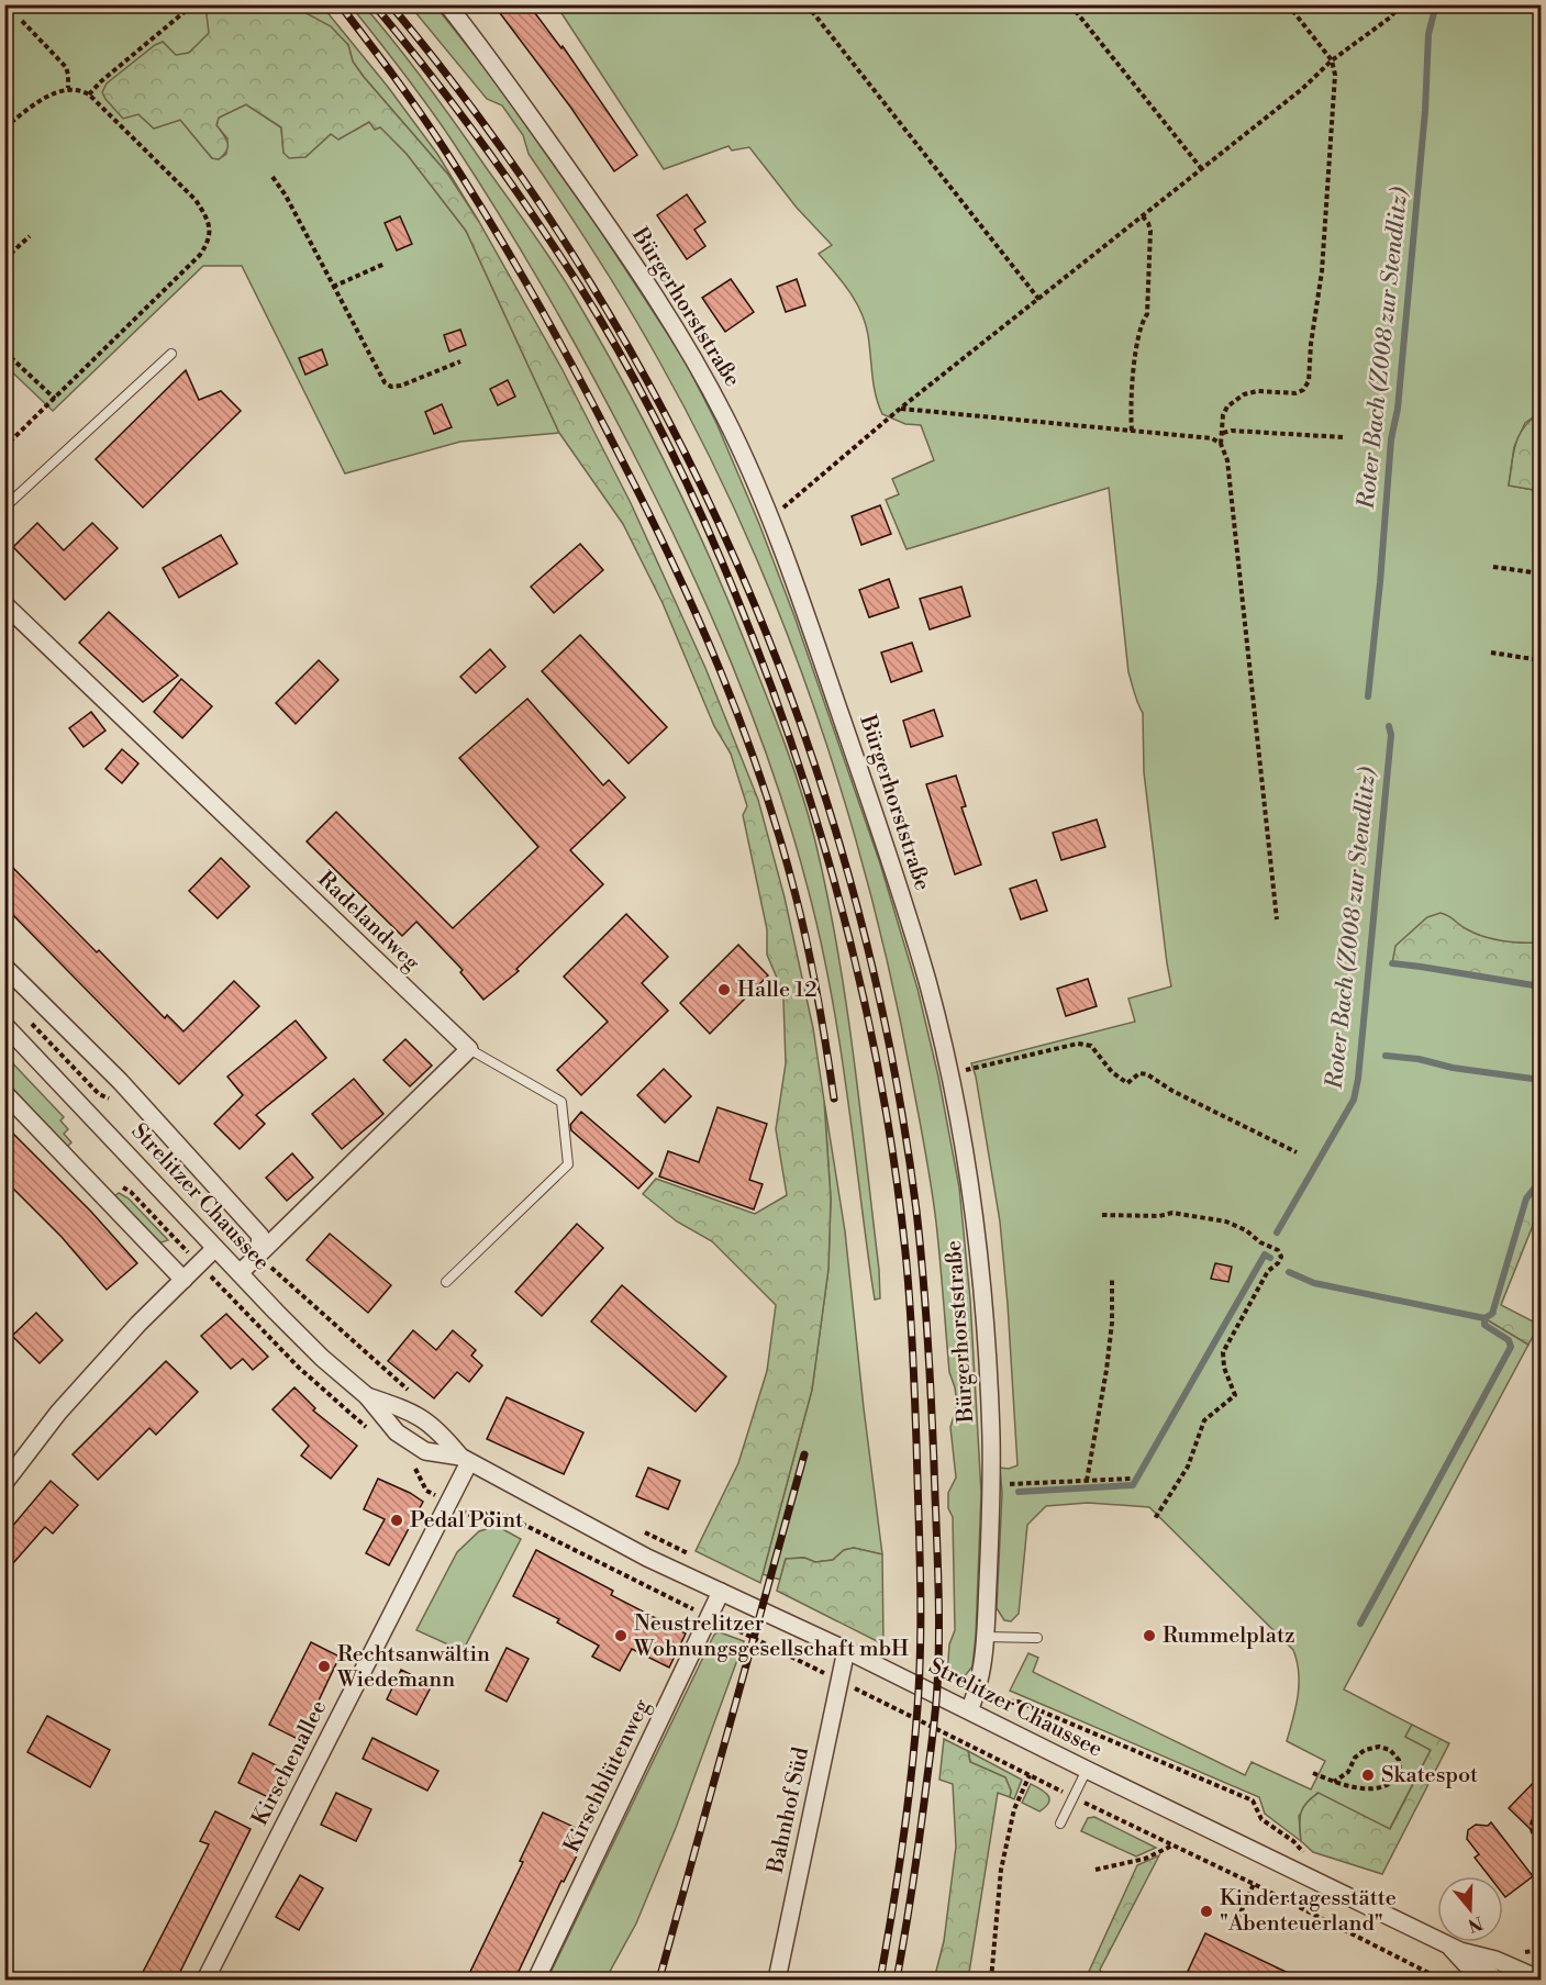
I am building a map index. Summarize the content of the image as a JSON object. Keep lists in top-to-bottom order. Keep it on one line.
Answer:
{"streets":{"street":["Bürgerhorststraße","Radelandweg","Strelitzer Chaussee","Kirschenallee","Kirschblütenweg","Bahnhof Süd"]},"crossings":[["Bürgerhorststraße","Strelitzer Chaussee"],["Strelitzer Chaussee","Kirschenallee"],["Strelitzer Chaussee","Kirschblütenweg"],["Strelitzer Chaussee","Bahnhof Süd"]],"water":["Roter Bach (Z008 zur Stendlitz)"],"places":["Halle 12","Pedal Point","Neustrelitzer Wohnungsgesellschaft mbH","Rummelplatz","Rechtsanwältin Wiedemann","Skatespot","Kindertagesstätte \"Abenteuerland\""],"north":"bottom"}
